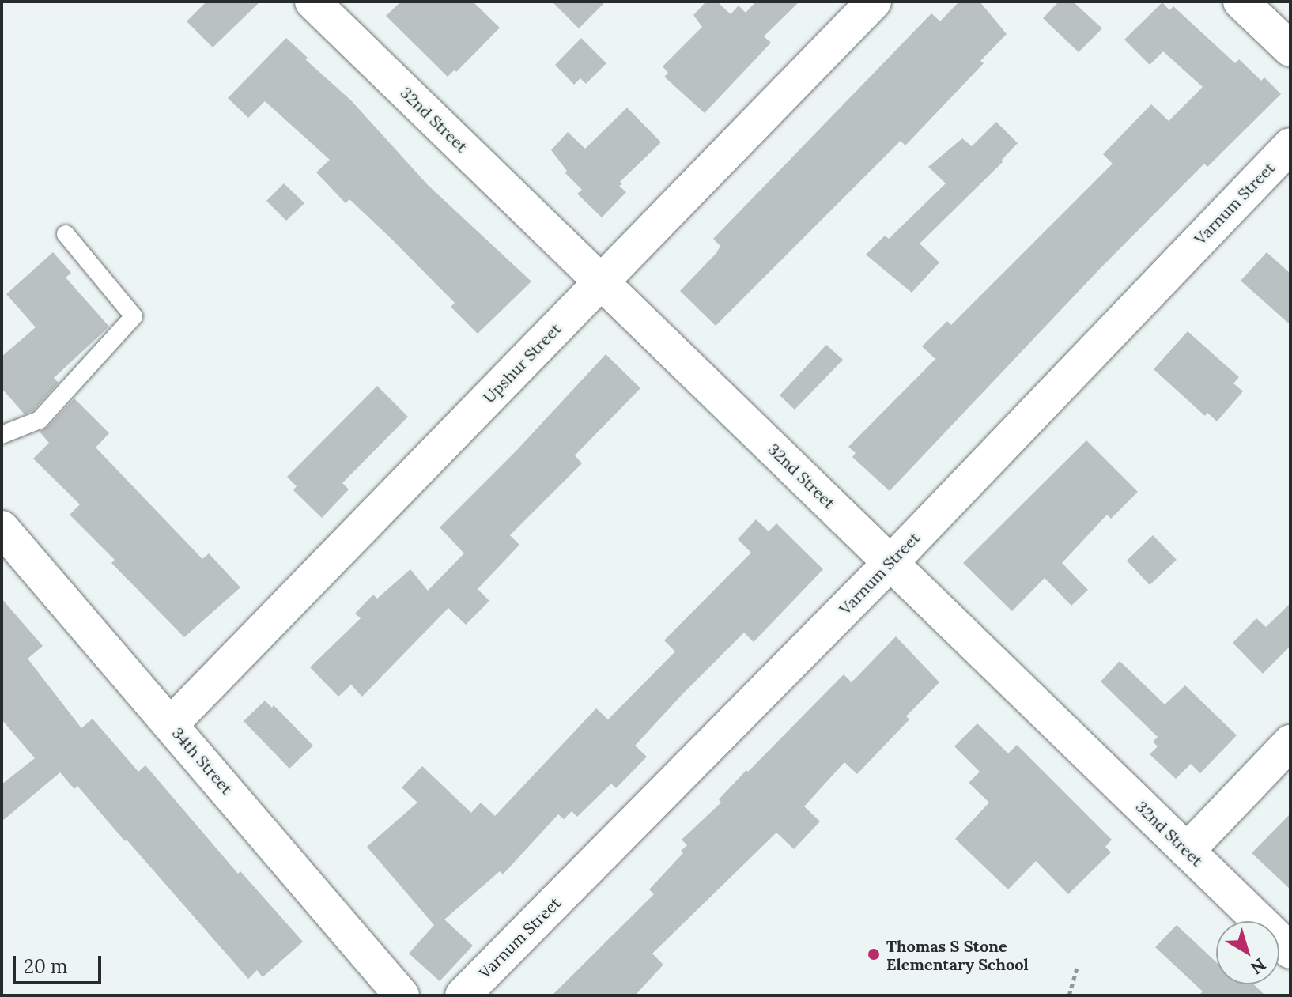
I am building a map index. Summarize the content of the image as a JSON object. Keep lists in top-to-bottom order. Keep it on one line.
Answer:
{"streets":{"street":["32nd Street","Varnum Street","Upshur Street","34th Street"]},"crossings":[["32nd Street","Varnum Street"],["32nd Street","Upshur Street"],["Upshur Street","34th Street"]],"places":["Thomas S Stone Elementary School"],"scale_bar":"20 m","north":"bottom right"}
